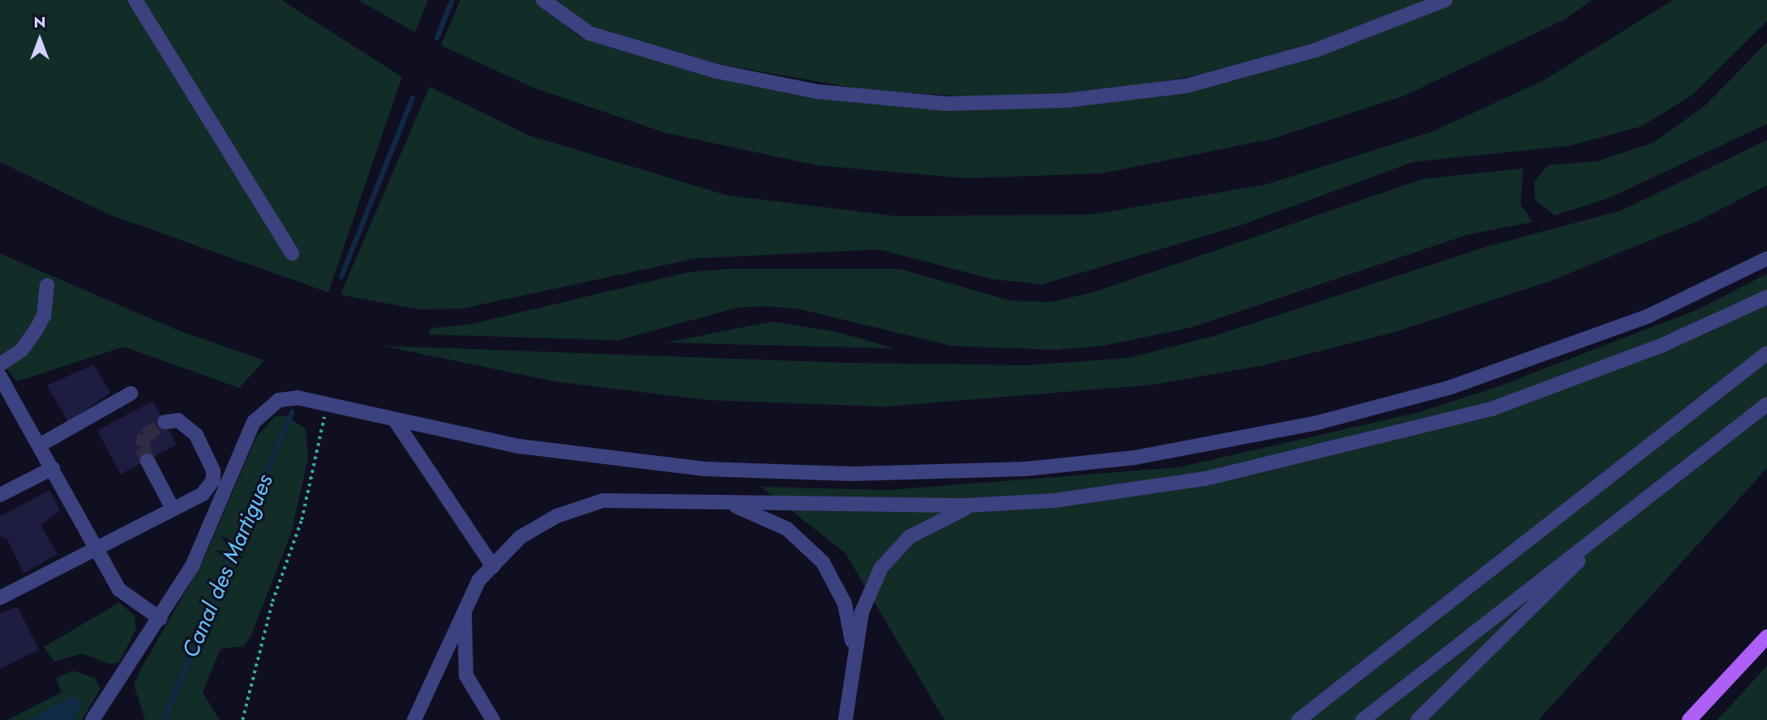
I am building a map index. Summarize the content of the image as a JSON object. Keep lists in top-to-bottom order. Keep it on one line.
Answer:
{"water":["Canal des Martigues"],"north":"top"}
